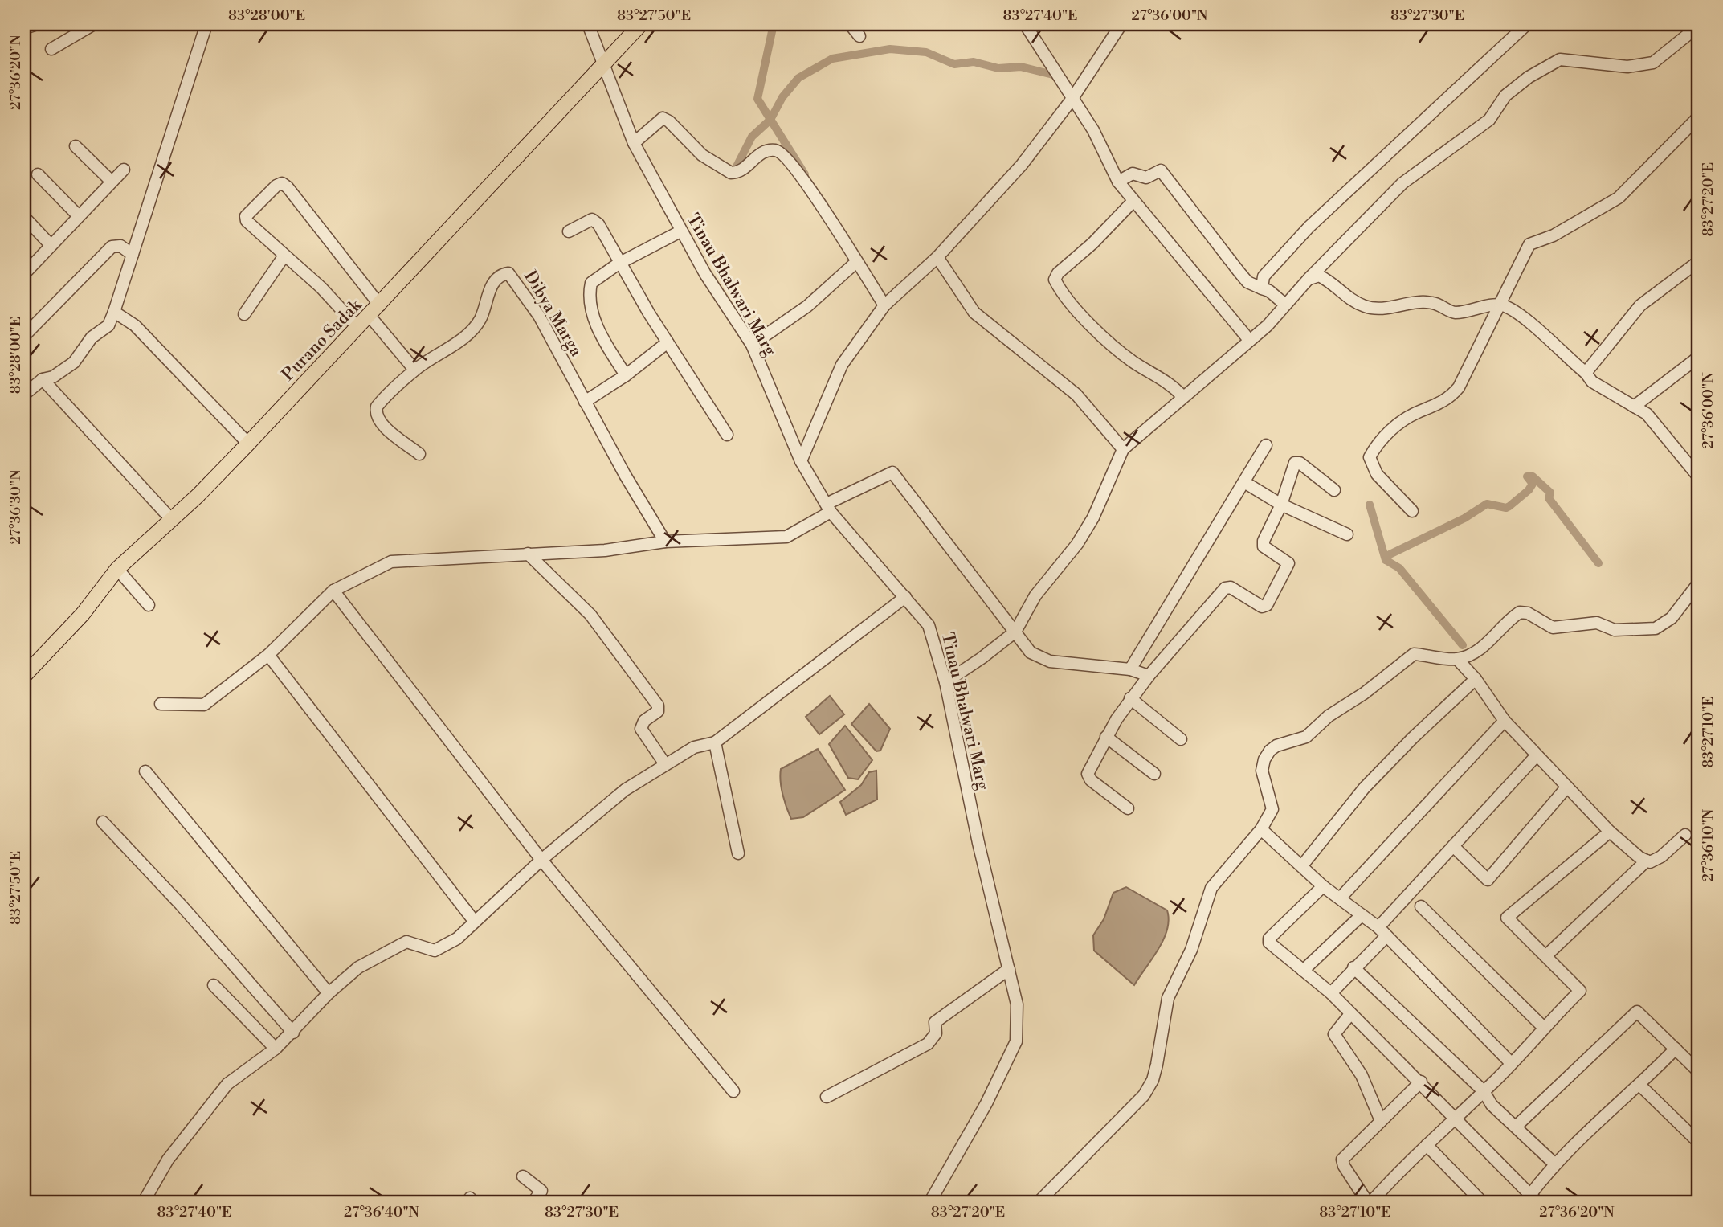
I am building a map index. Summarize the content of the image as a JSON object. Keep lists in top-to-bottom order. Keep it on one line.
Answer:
{"streets":{"main road":["Purano Sadak"],"street":["Tinau Bhalwari Marg","Dibya Marga"]},"crossings":[["Tinau Bhalwari Marg","Purano Sadak"]],"coordinates":["83°28'00\"E","83°27'50\"E","83°27'40\"E","27°36'00\"N","83°27'30\"E","27°36'20\"N","83°27'20\"E","27°36'30\"N","83°27'10\"E","27°36'10\"N","27°36'40\"N"]}
